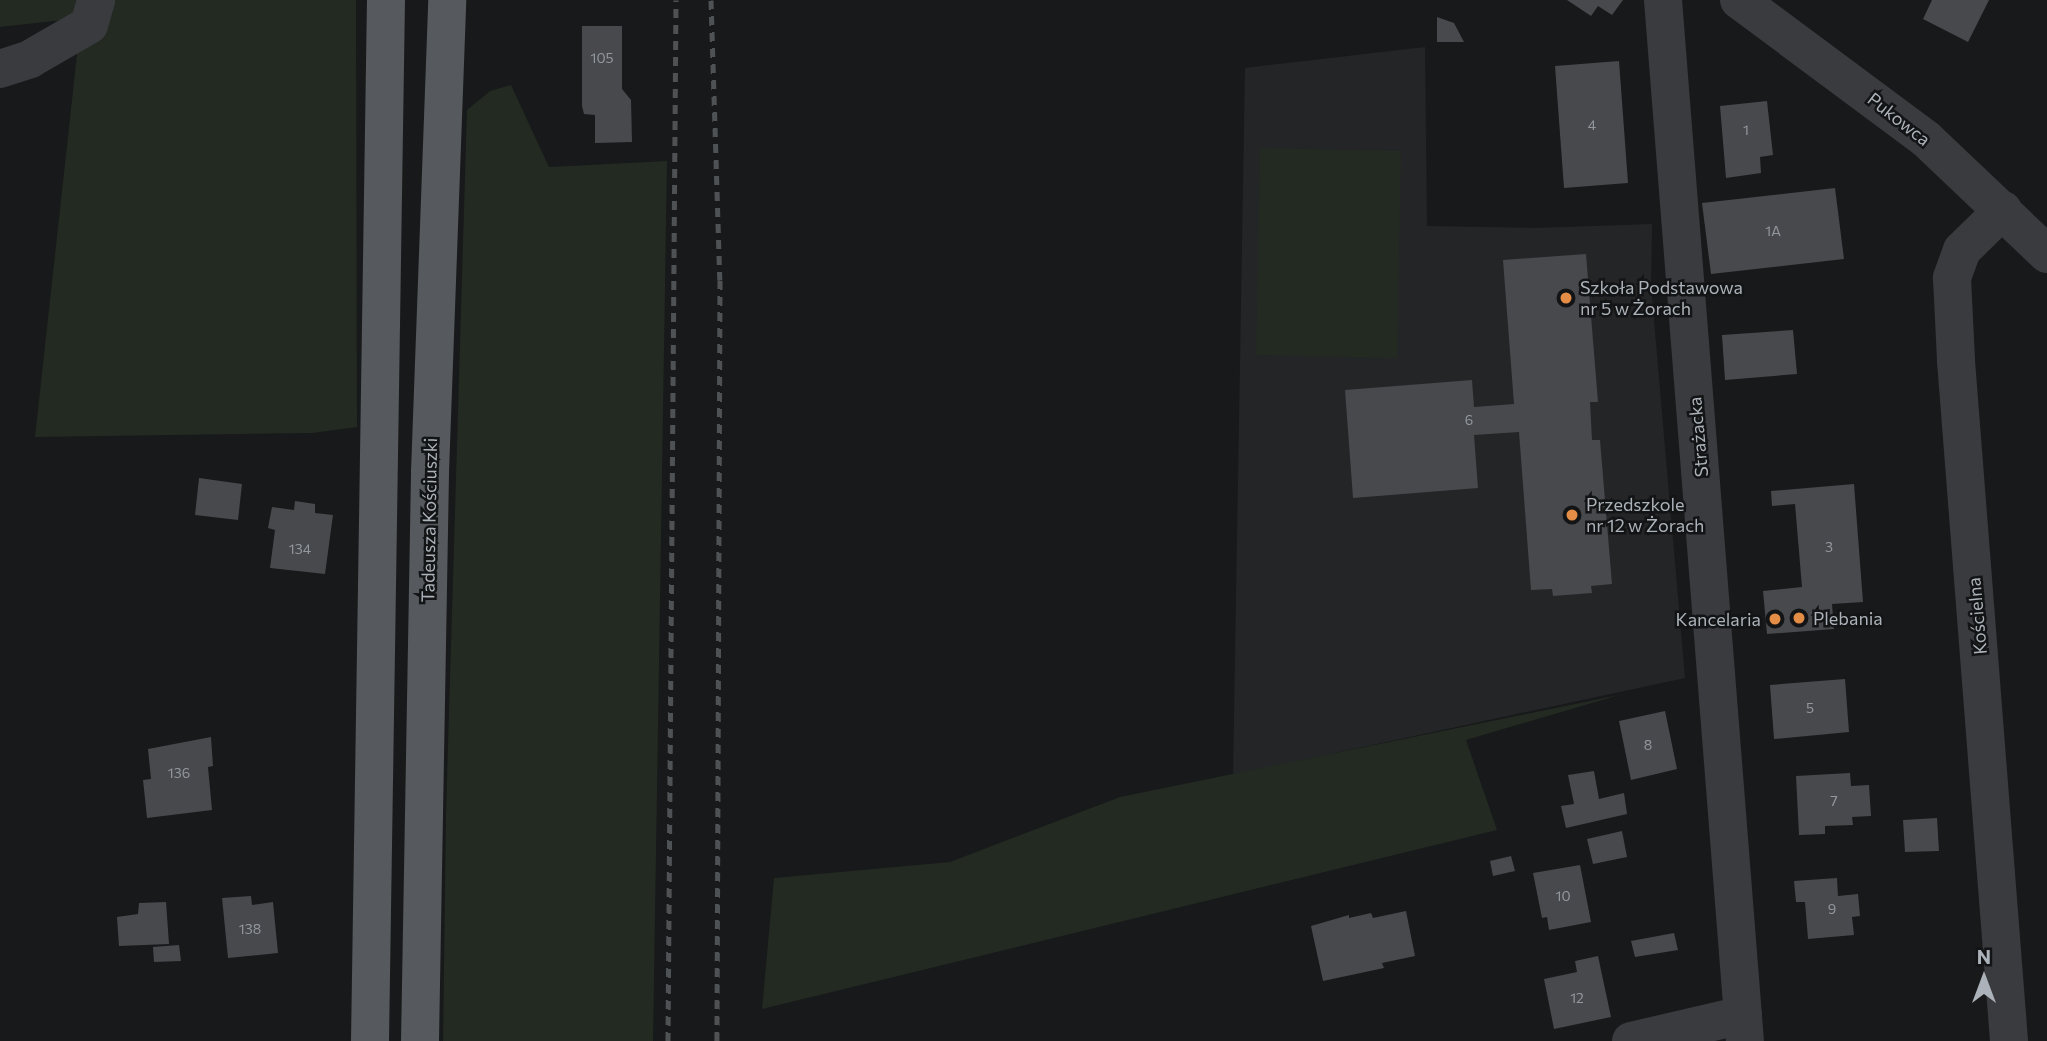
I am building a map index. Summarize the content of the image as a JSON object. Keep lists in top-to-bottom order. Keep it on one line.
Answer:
{"streets":{"main road":["Tadeusza Kościuszki"],"street":["Pukowca","Strażacka","Kościelna"]},"crossings":[["Pukowca","Kościelna"]],"places":["Szkoła Podstawowa nr 5 w Żorach","Przedszkole nr 12 w Żorach","Plebania","Kancelaria"],"house_numbers":["105","4","1","1A","6","3","134","5","8","136","7","10","9","138","12"],"north":"top"}
